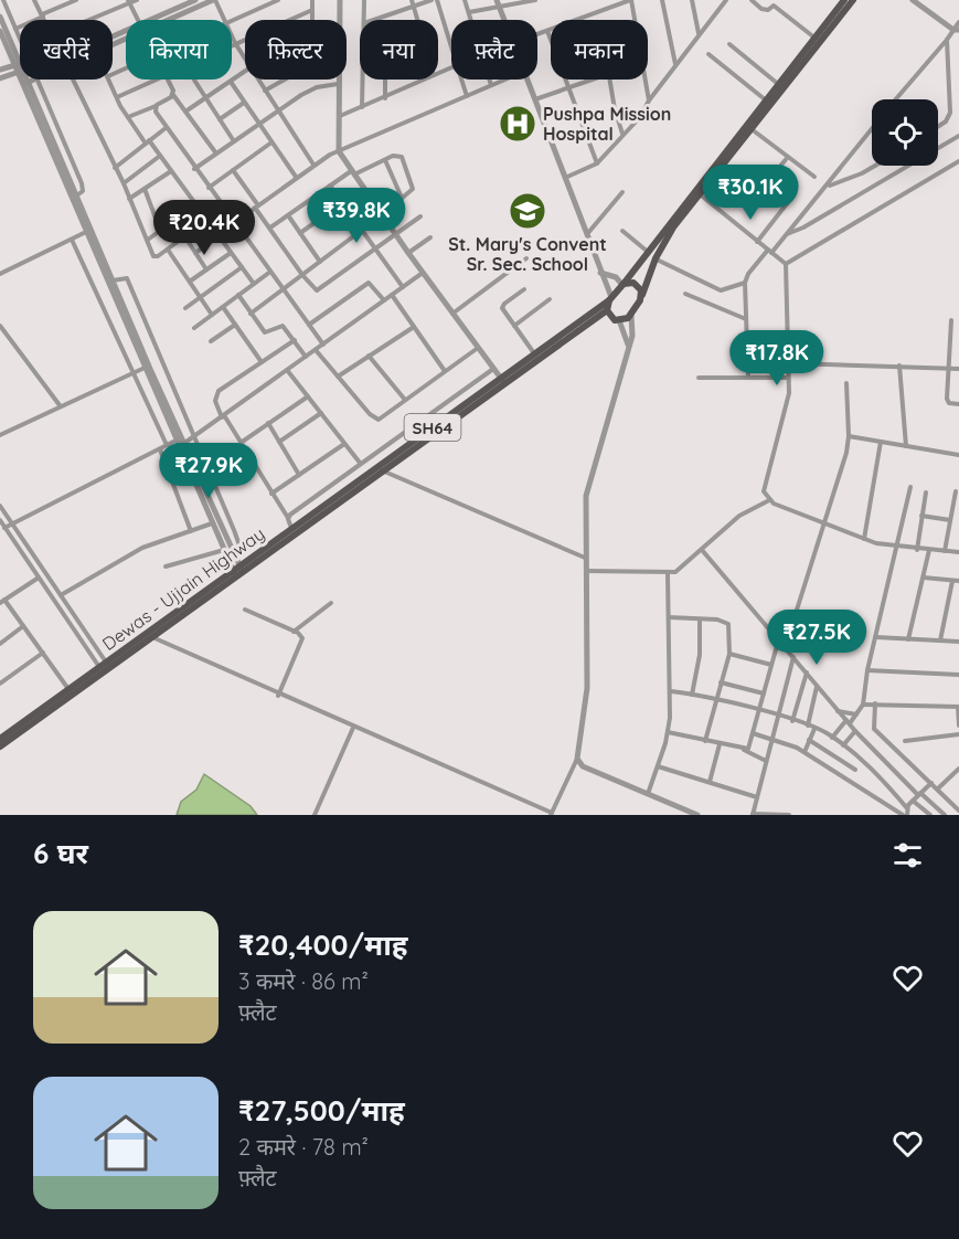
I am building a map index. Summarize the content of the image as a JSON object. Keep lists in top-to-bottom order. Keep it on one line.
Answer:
{"streets":{"main road":["SH64","Dewas - Ujjain Highway"]},"places":{"hospital":["Pushpa Mission Hospital"],"school or university":["St. Mary's Convent Sr. Sec. School"]},"page":{"chip":["खरीदें","किराया","फ़िल्टर","नया","फ़्लैट","मकान"],"price":["₹30.1K","₹39.8K","₹20.4K","₹17.8K","₹27.9K","₹27.5K"],"heading":"6 घर","list":[{"name":"₹20,400/माह","note":"3 कमरे · 86 m² · फ़्लैट"},{"name":"₹27,500/माह","note":"2 कमरे · 78 m² · फ़्लैट"}]}}
